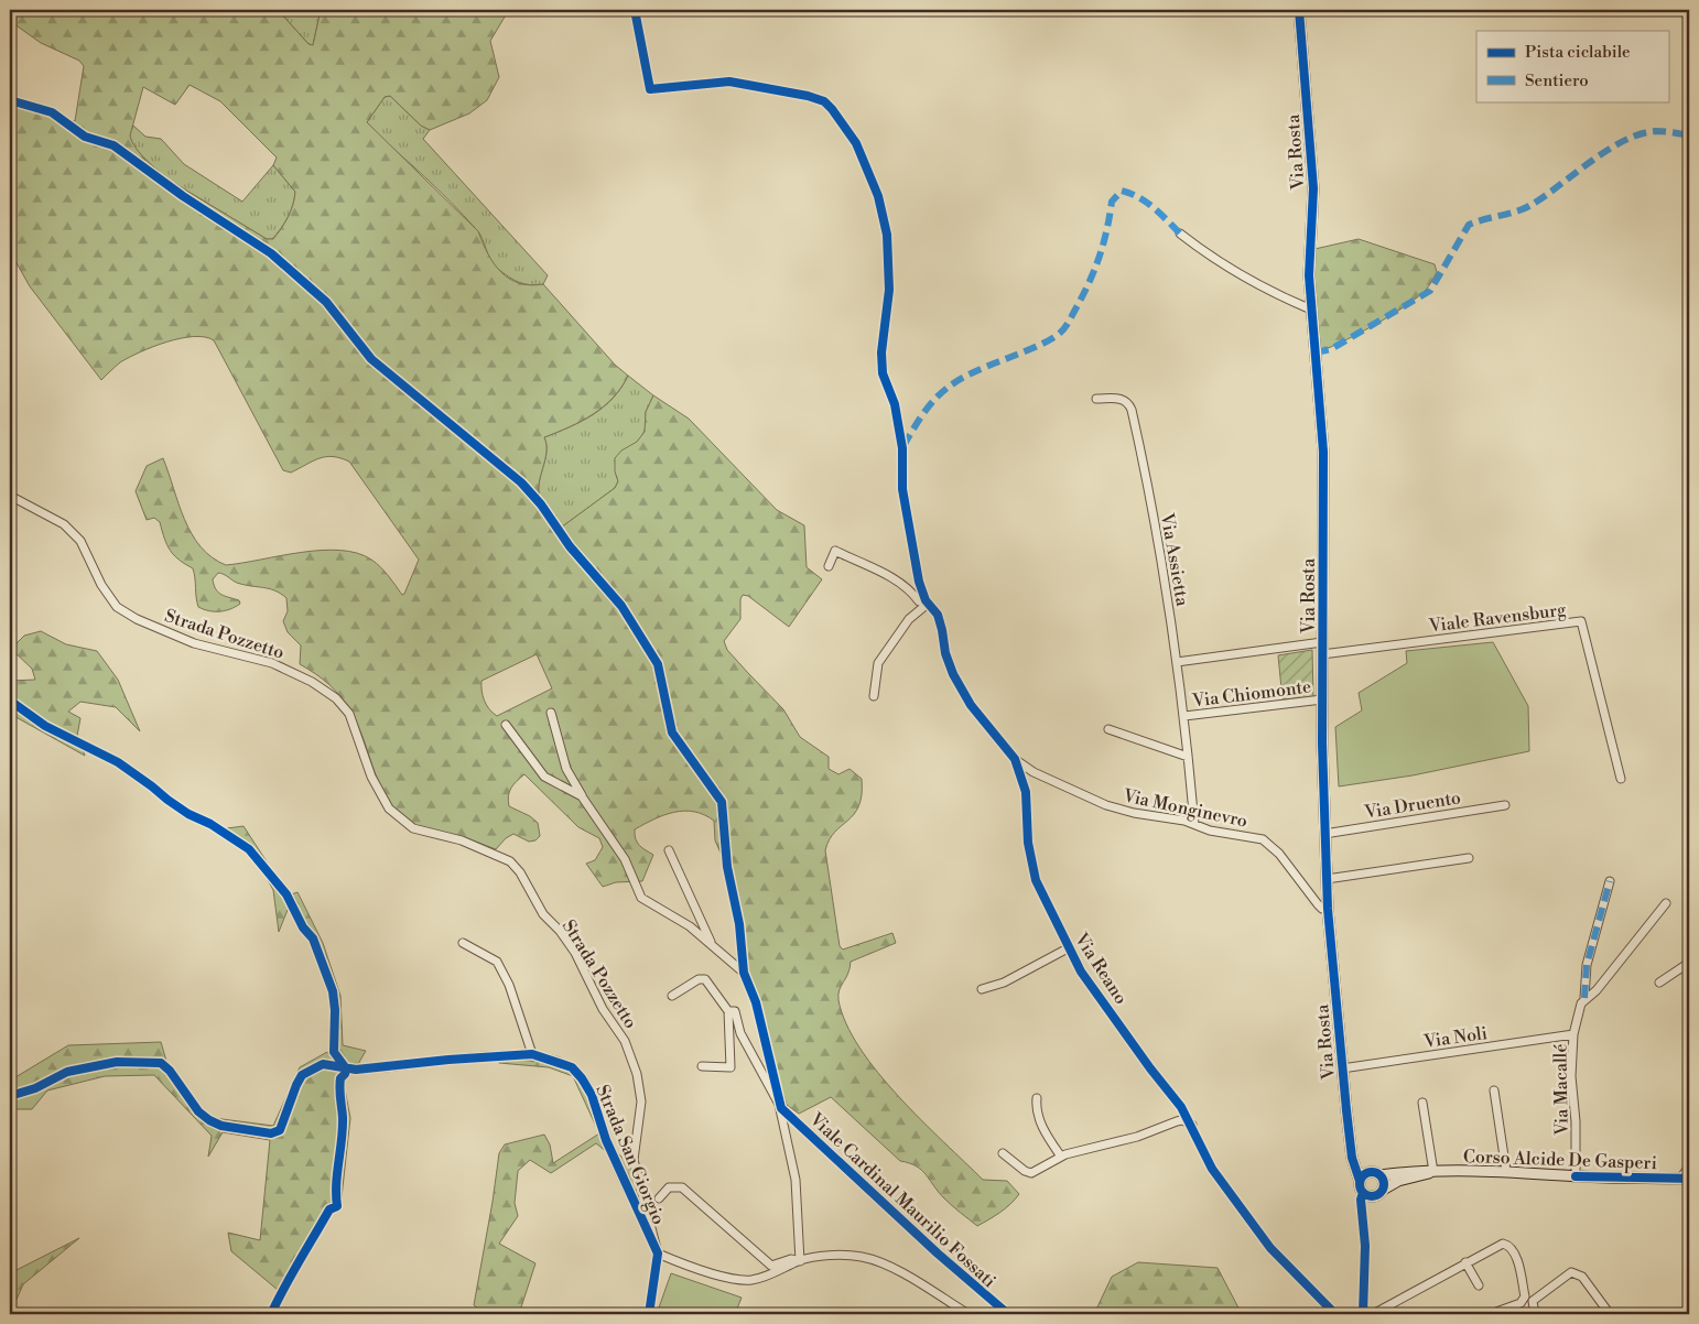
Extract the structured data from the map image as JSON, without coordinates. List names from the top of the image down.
{
  "streets": {
    "street": [
      "Via Rosta",
      "Via Assietta",
      "Viale Ravensburg",
      "Strada Pozzetto",
      "Via Chiomonte",
      "Via Druento",
      "Via Monginevro",
      "Via Reano",
      "Via Noli",
      "Via Macallé",
      "Strada San Giorgio",
      "Corso Alcide De Gasperi",
      "Viale Cardinal Maurilio Fossati"
    ]
  },
  "crossings": [
    ["Via Rosta", "Viale Ravensburg"],
    ["Via Rosta", "Via Chiomonte"],
    ["Via Rosta", "Via Druento"],
    ["Via Rosta", "Via Monginevro"],
    ["Via Rosta", "Via Noli"],
    ["Via Rosta", "Corso Alcide De Gasperi"],
    ["Via Assietta", "Via Chiomonte"],
    ["Via Assietta", "Via Monginevro"],
    ["Strada Pozzetto", "Strada San Giorgio"],
    ["Via Monginevro", "Via Reano"],
    ["Via Noli", "Via Macallé"],
    ["Via Macallé", "Corso Alcide De Gasperi"]
  ],
  "legend": ["Pista ciclabile", "Sentiero"]
}
